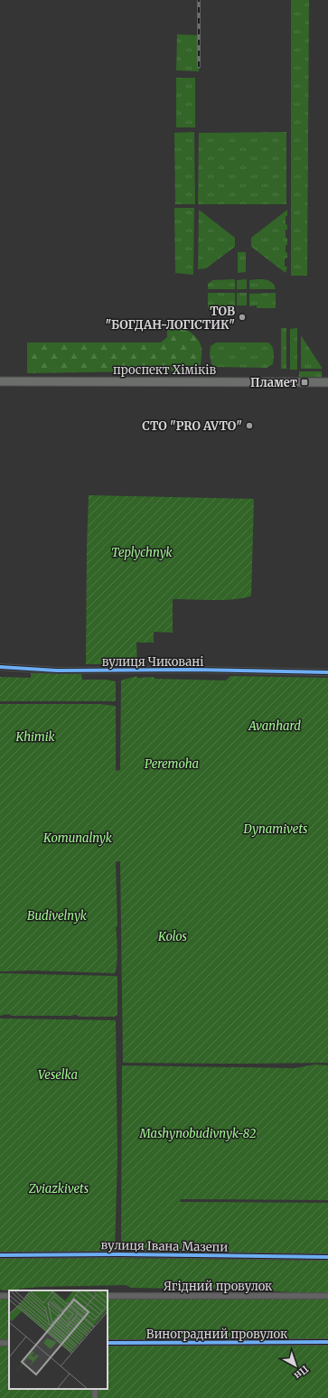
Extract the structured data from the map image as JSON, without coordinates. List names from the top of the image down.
{
  "streets": {
    "main road": ["проспект Хіміків"],
    "street": [
      "вулиця Чиковані",
      "вулиця Івана Мазепи",
      "Ягідний провулок",
      "Виноградний провулок"
    ]
  },
  "parks": [
    "Teplychnyk",
    "Avanhard",
    "Khimik",
    "Peremoha",
    "Dynamivets",
    "Komunalnyk",
    "Budivelnyk",
    "Kolos",
    "Veselka",
    "Mashynobudivnyk-82",
    "Zviazkivets"
  ],
  "places": {
    "other": ["ТОВ \"БОГДАН-ЛОГІСТИК\"", "СТО \"PRO AVTO\""],
    "transit": ["Пламет"]
  },
  "north": "bottom right"
}
